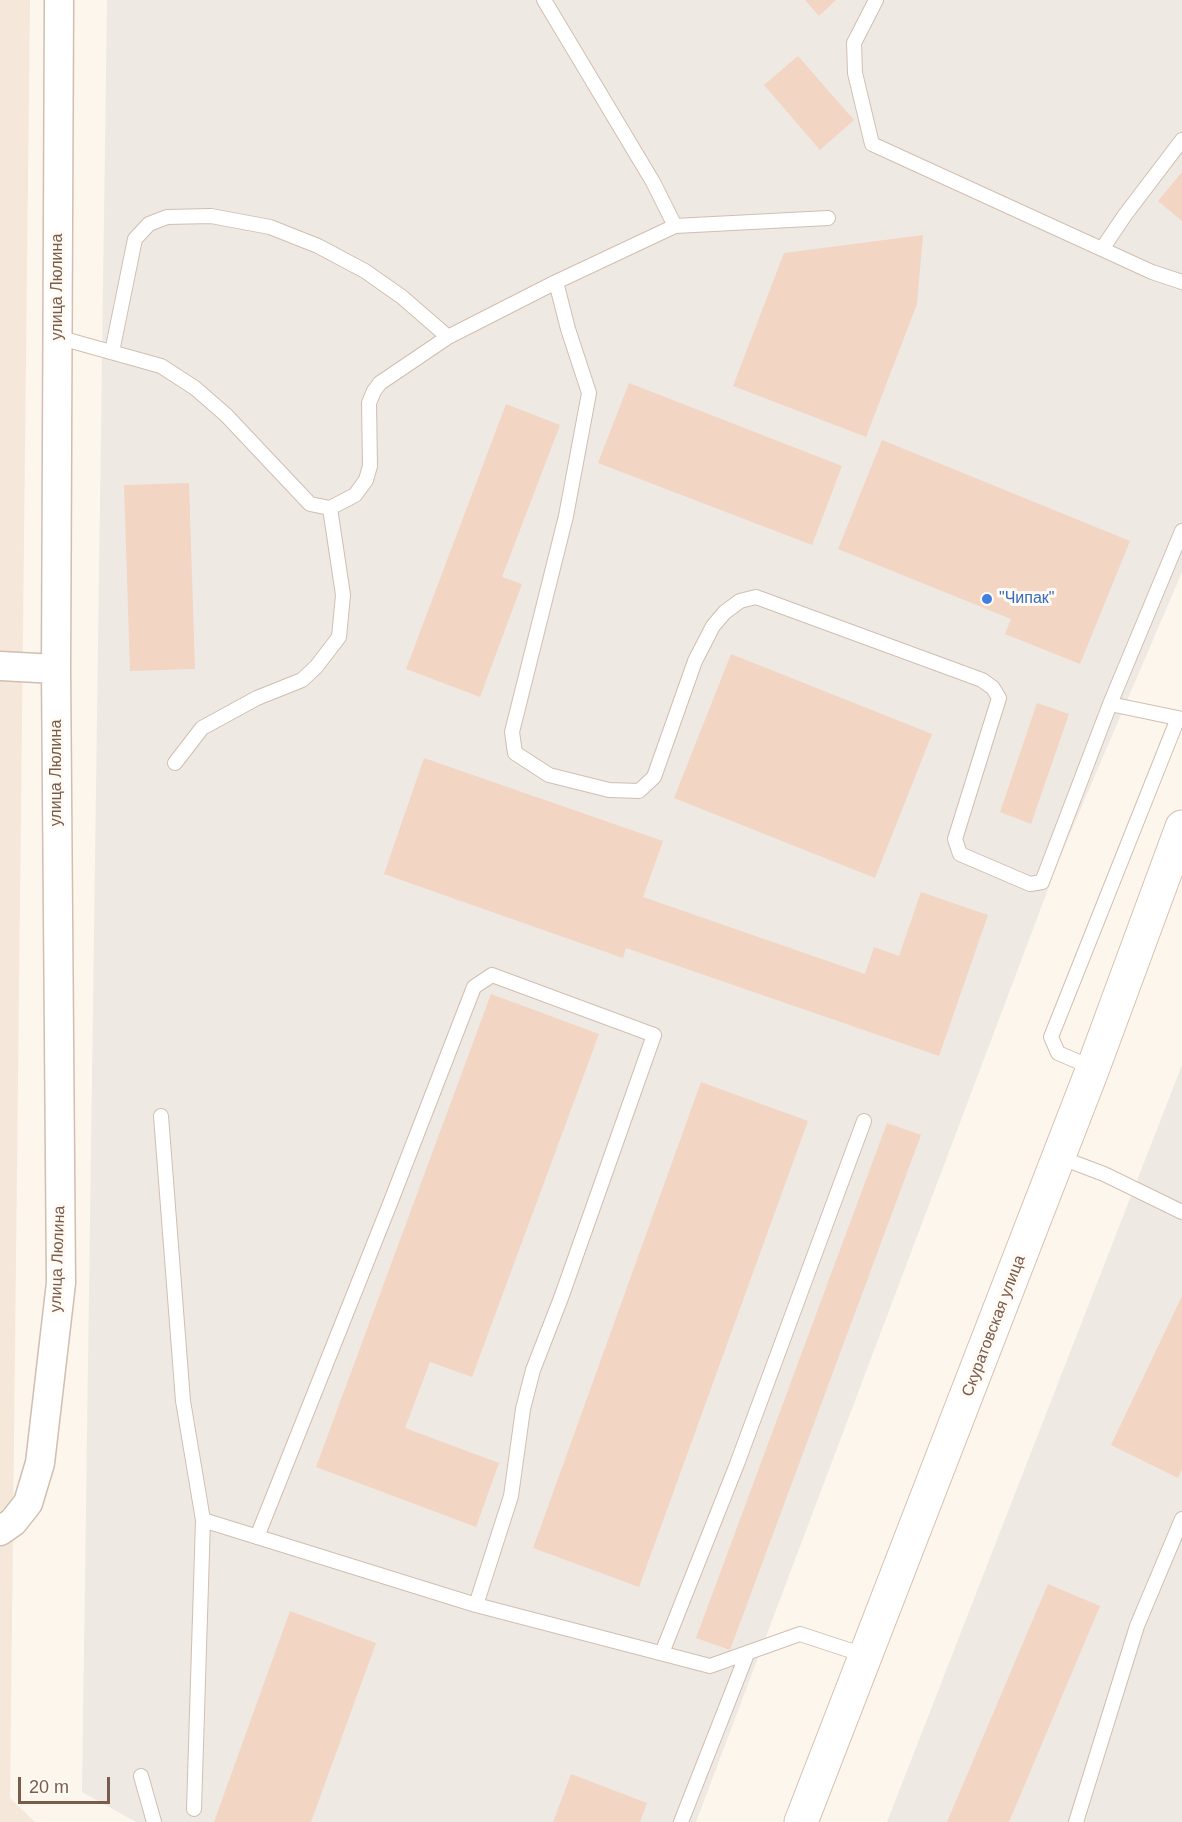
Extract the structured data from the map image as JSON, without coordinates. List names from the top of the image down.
{
  "streets": {
    "street": ["улица Люлина", "Скуратовская улица"]
  },
  "places": ["\"Чипак\""],
  "scale_bar": "20 m"
}
